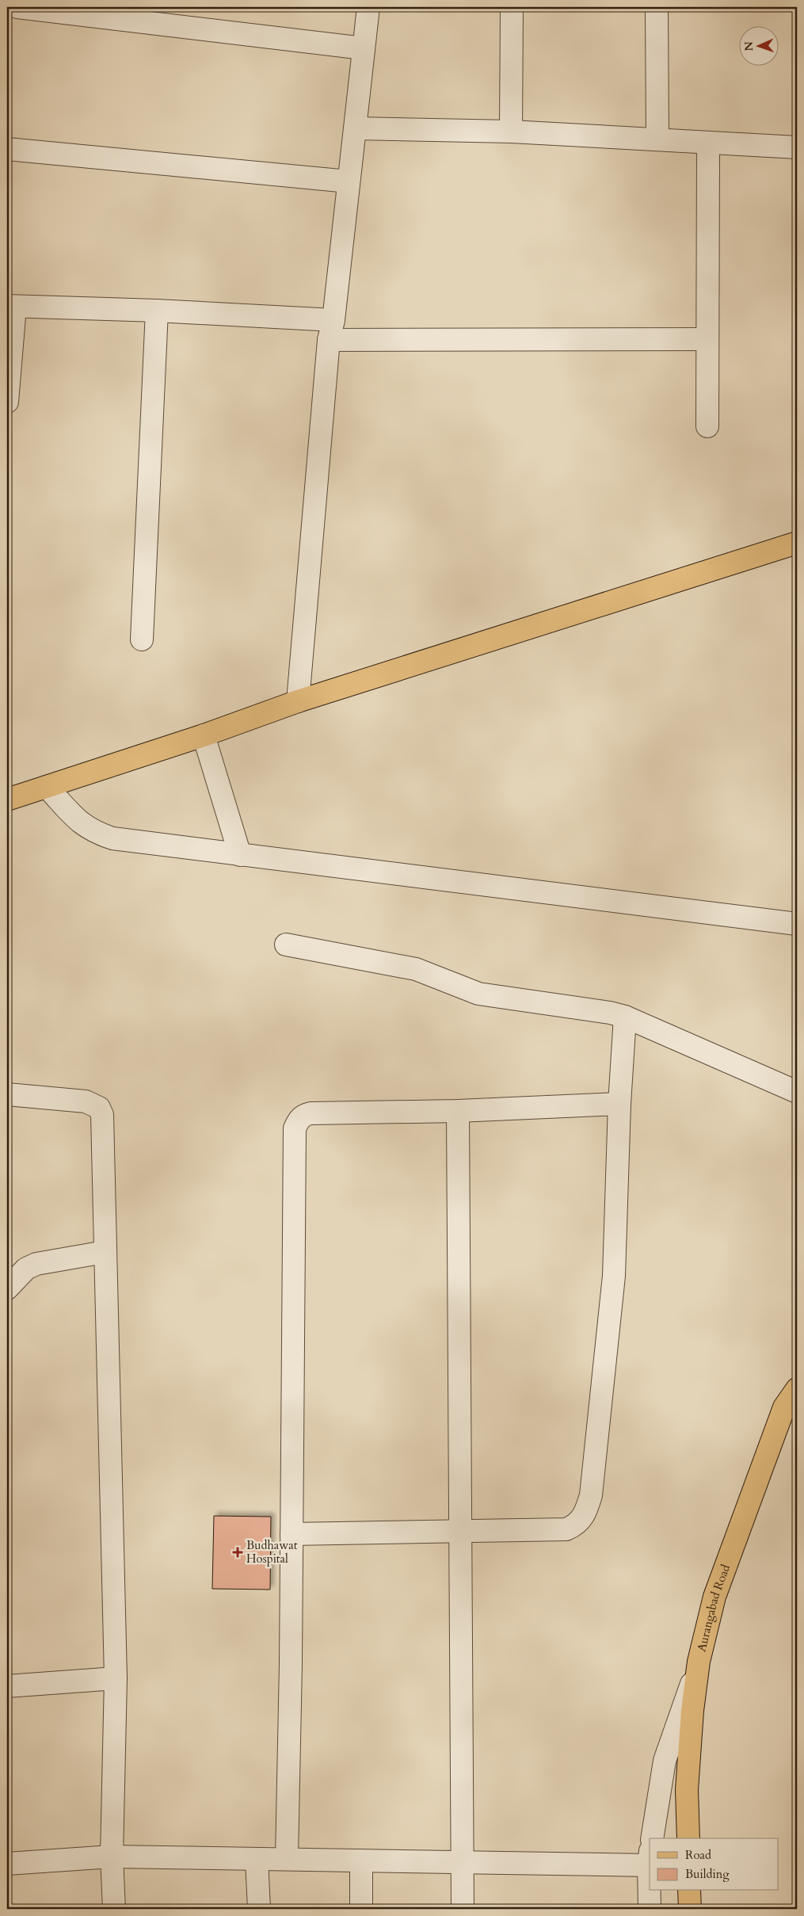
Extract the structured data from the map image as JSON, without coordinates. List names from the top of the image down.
{
  "streets": {
    "main road": ["Aurangabad Road"]
  },
  "places": {
    "health": ["Budhawat Hospital"]
  },
  "legend": ["Road", "Building"],
  "north": "left"
}
